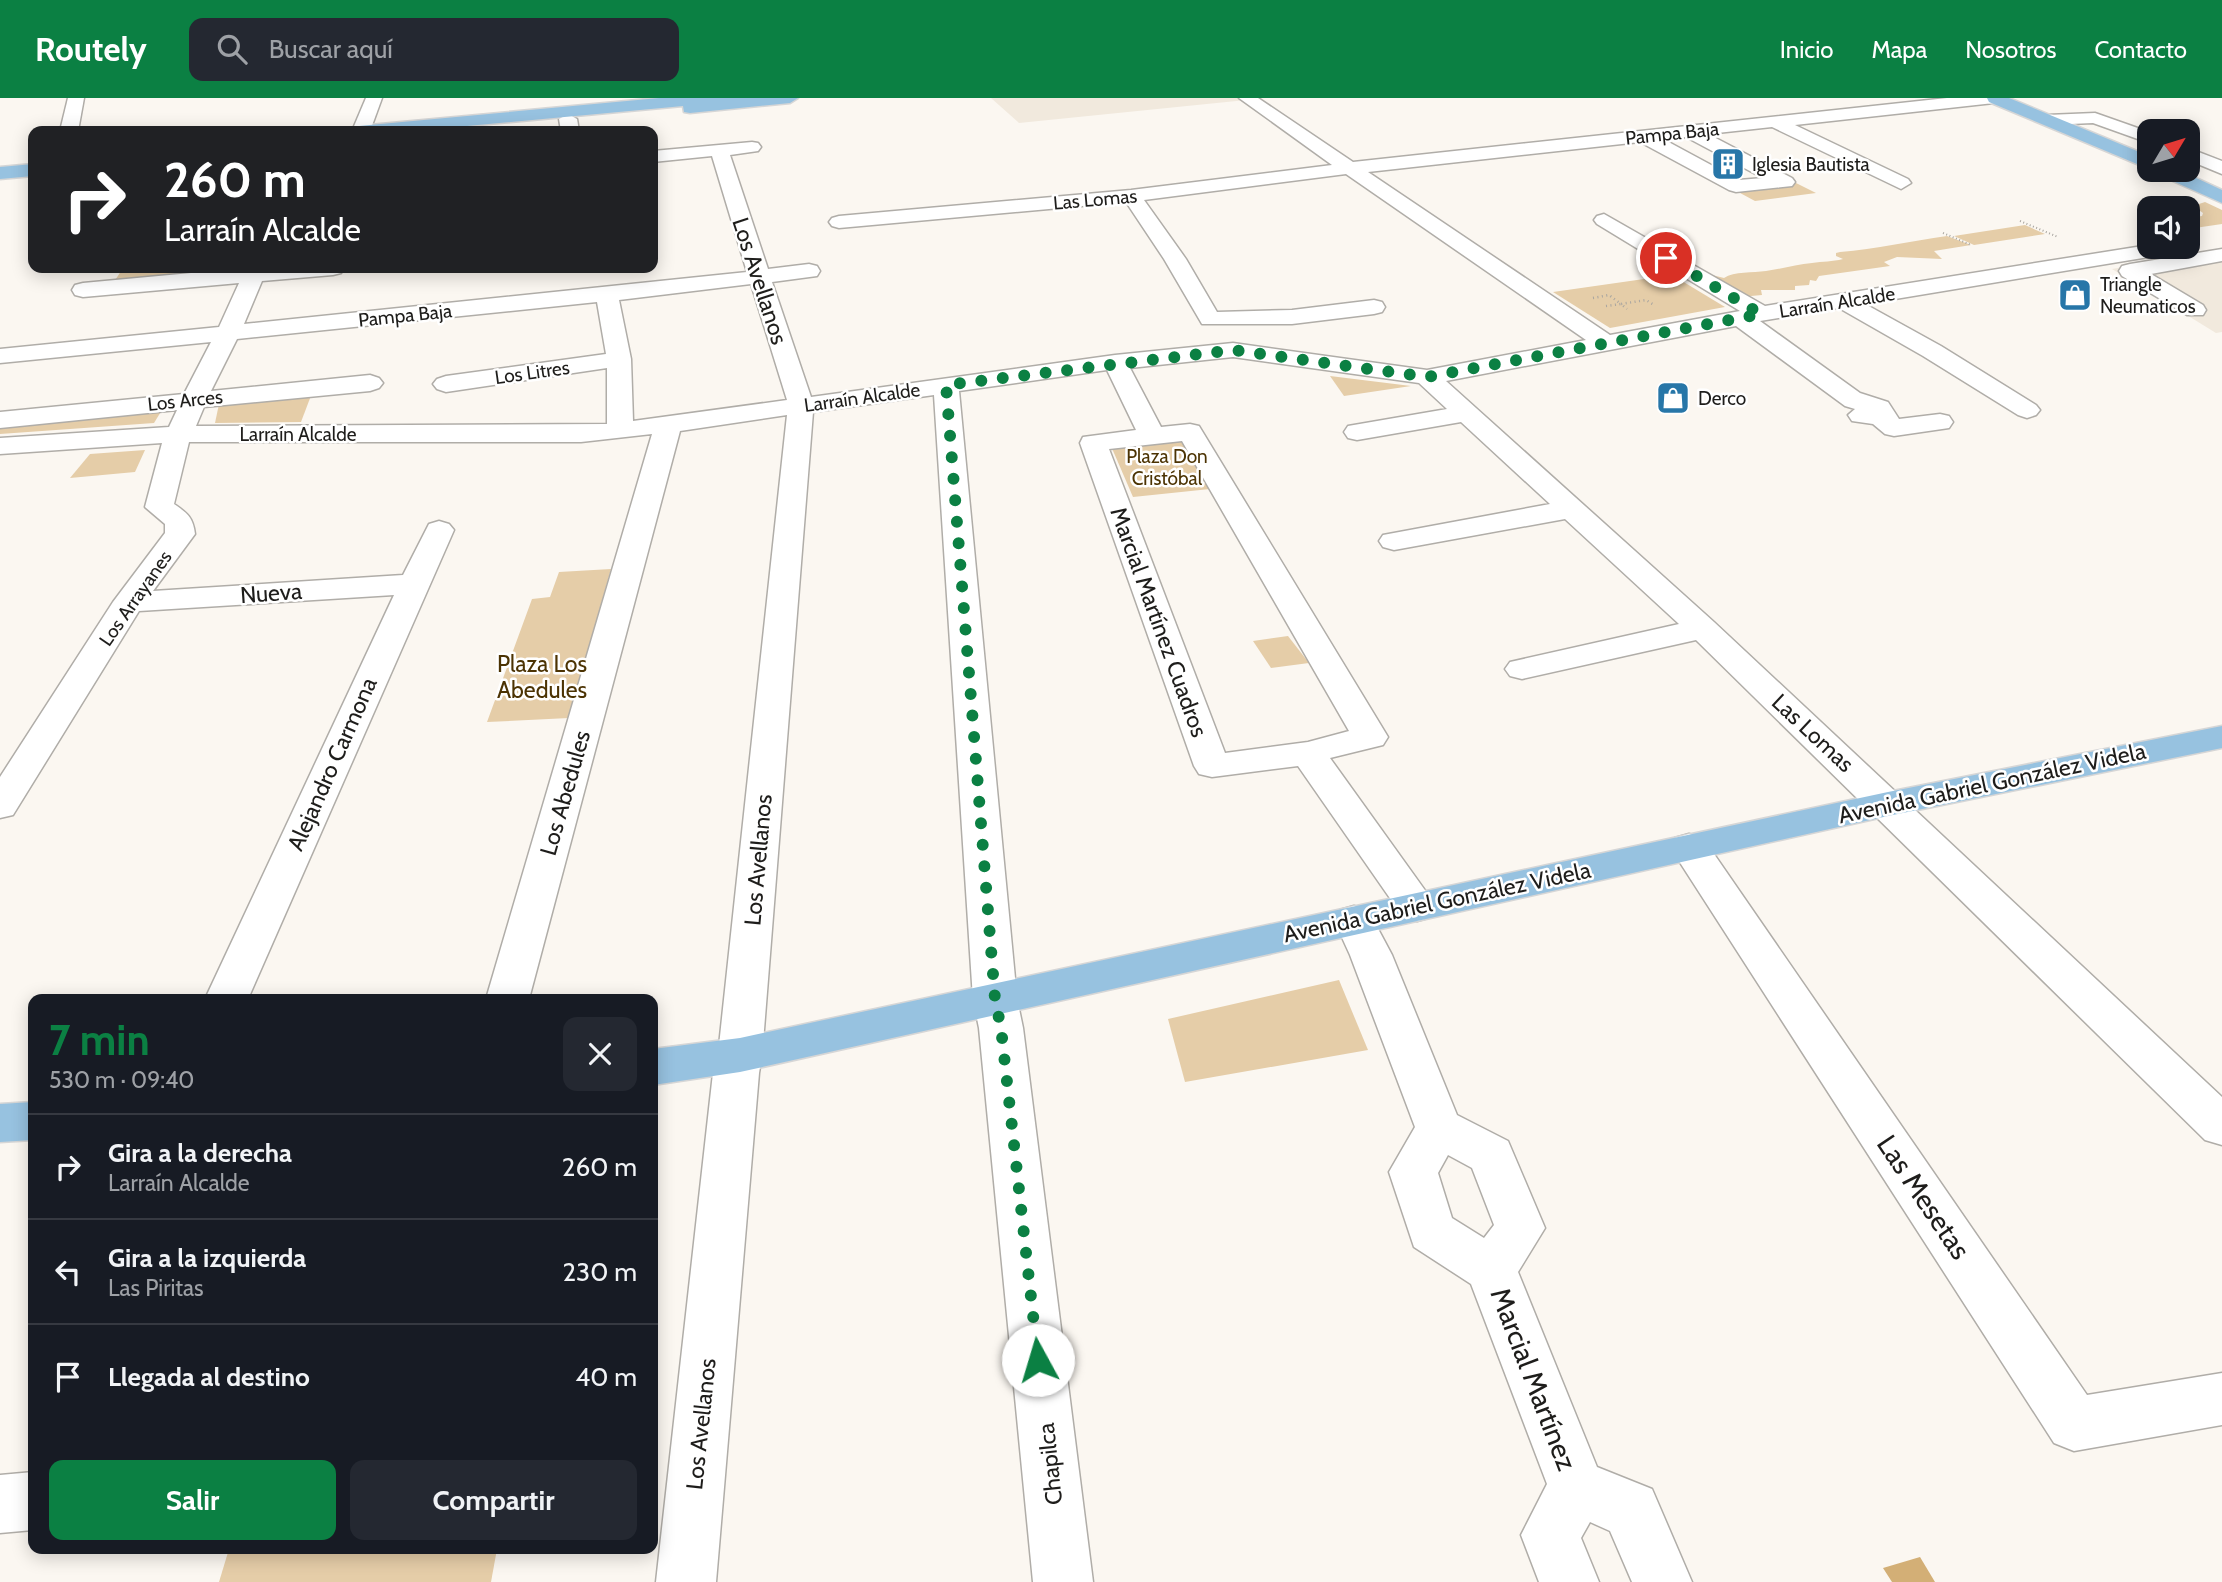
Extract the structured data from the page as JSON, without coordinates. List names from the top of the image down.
{
  "streets": {
    "main road": ["Avenida Gabriel González Videla"],
    "street": [
      "Pampa Baja",
      "Las Lomas",
      "Los Avellanos",
      "Larraín Alcalde",
      "Los Litres",
      "Los Arces",
      "Nueva",
      "Los Arrayanes",
      "Marcial Martínez Cuadros",
      "Alejandro Carmona",
      "Los Abedules",
      "Las Mesetas",
      "Marcial Martínez",
      "Chapilca"
    ]
  },
  "crossings": [
    ["Pampa Baja", "Las Lomas"],
    ["Pampa Baja", "Los Avellanos"],
    ["Pampa Baja", "Los Arrayanes"],
    ["Las Lomas", "Larraín Alcalde"],
    ["Las Lomas", "Avenida Gabriel González Videla"],
    ["Los Avellanos", "Larraín Alcalde"],
    ["Los Avellanos", "Avenida Gabriel González Videla"],
    ["Larraín Alcalde", "Los Arrayanes"],
    ["Larraín Alcalde", "Los Abedules"],
    ["Larraín Alcalde", "Chapilca"],
    ["Los Arces", "Los Arrayanes"],
    ["Nueva", "Los Arrayanes"],
    ["Nueva", "Alejandro Carmona"],
    ["Avenida Gabriel González Videla", "Las Mesetas"],
    ["Avenida Gabriel González Videla", "Chapilca"]
  ],
  "parks": ["Plaza Don Cristóbal", "Plaza Los Abedules"],
  "places": {
    "building": ["Iglesia Bautista"],
    "shop": ["Triangle Neumaticos", "Derco"]
  },
  "north": "top right",
  "page": {
    "header": "Routely",
    "search": "Buscar aquí",
    "nav": [
      "Inicio",
      "Mapa",
      "Nosotros",
      "Contacto"
    ],
    "turn": ["260 m", "Larraín Alcalde"],
    "heading": ["7 min", "530 m · 09:40"],
    "list": [
      {
        "name": "Gira a la derecha",
        "note": "Larraín Alcalde",
        "value": "260 m"
      },
      {
        "name": "Gira a la izquierda",
        "note": "Las Piritas",
        "value": "230 m"
      },
      {
        "name": "Llegada al destino",
        "value": "40 m"
      }
    ],
    "buttons": ["Salir", "Compartir"]
  }
}
